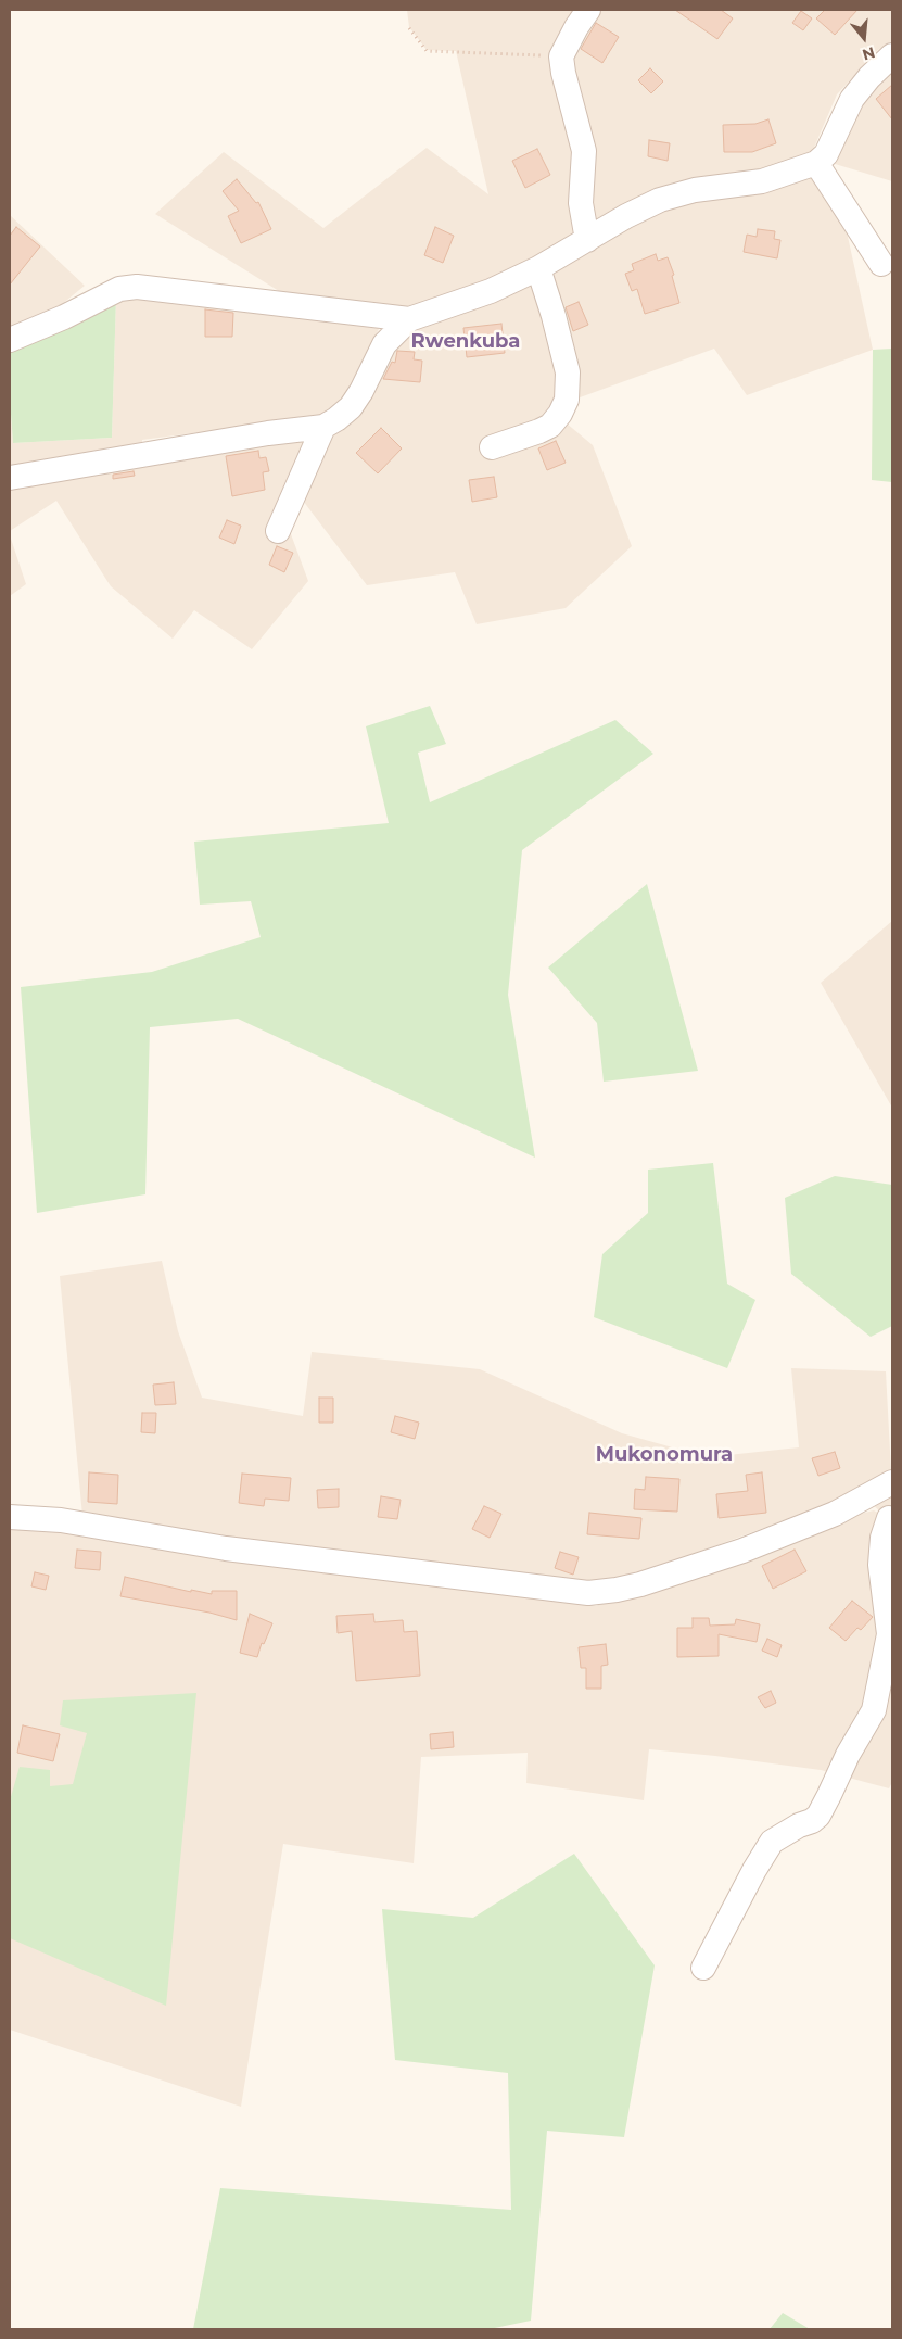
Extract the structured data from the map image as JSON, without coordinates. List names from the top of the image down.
{
  "districts": ["Rwenkuba", "Mukonomura"],
  "north": "bottom"
}
